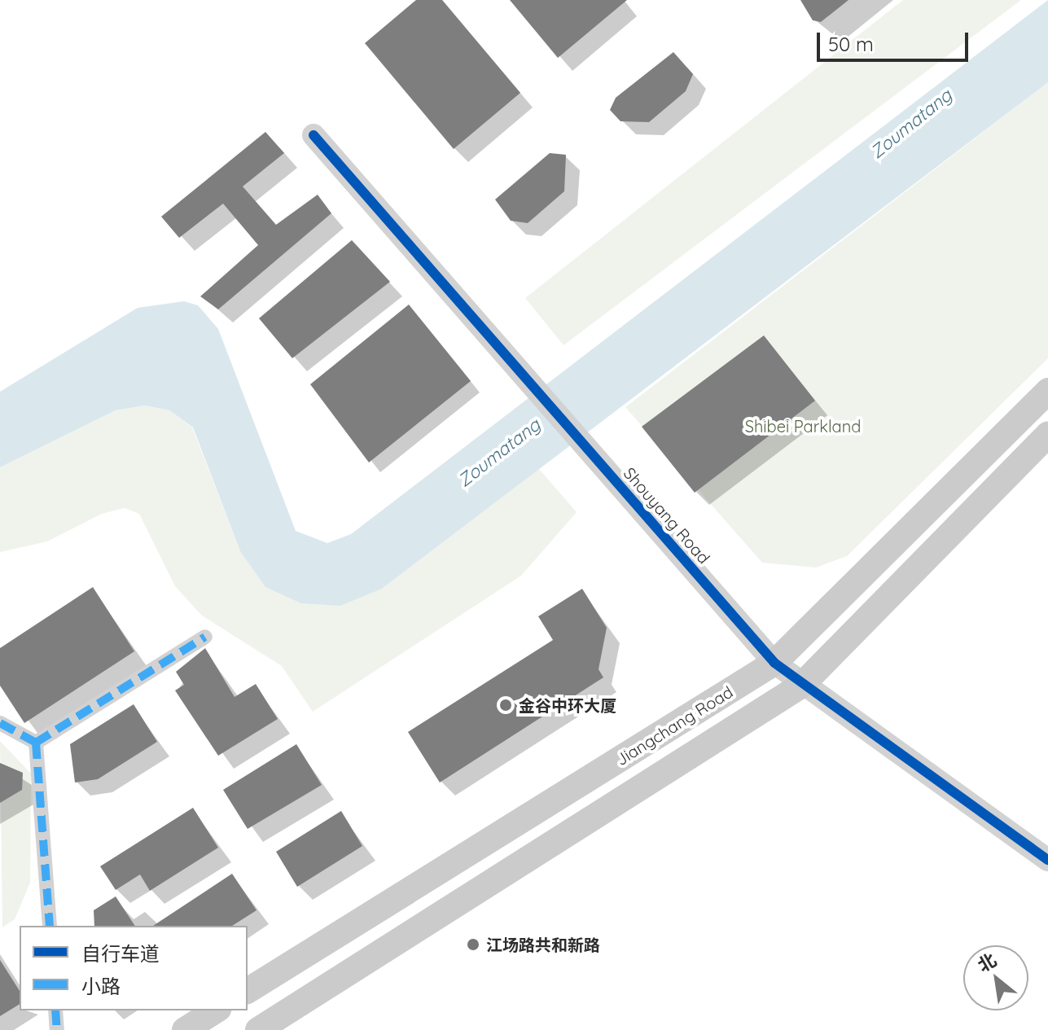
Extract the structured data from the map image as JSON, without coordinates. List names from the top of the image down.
{
  "streets": {
    "main road": ["Jiangchang Road"],
    "street": ["Shouyang Road"]
  },
  "crossings": [
    ["Shouyang Road", "Jiangchang Road"]
  ],
  "water": ["Zoumatang"],
  "parks": ["Shibei Parkland"],
  "places": ["金谷中环大厦", "江场路共和新路"],
  "legend": ["自行车道", "小路"],
  "scale_bar": "50 m",
  "north": "top left"
}
